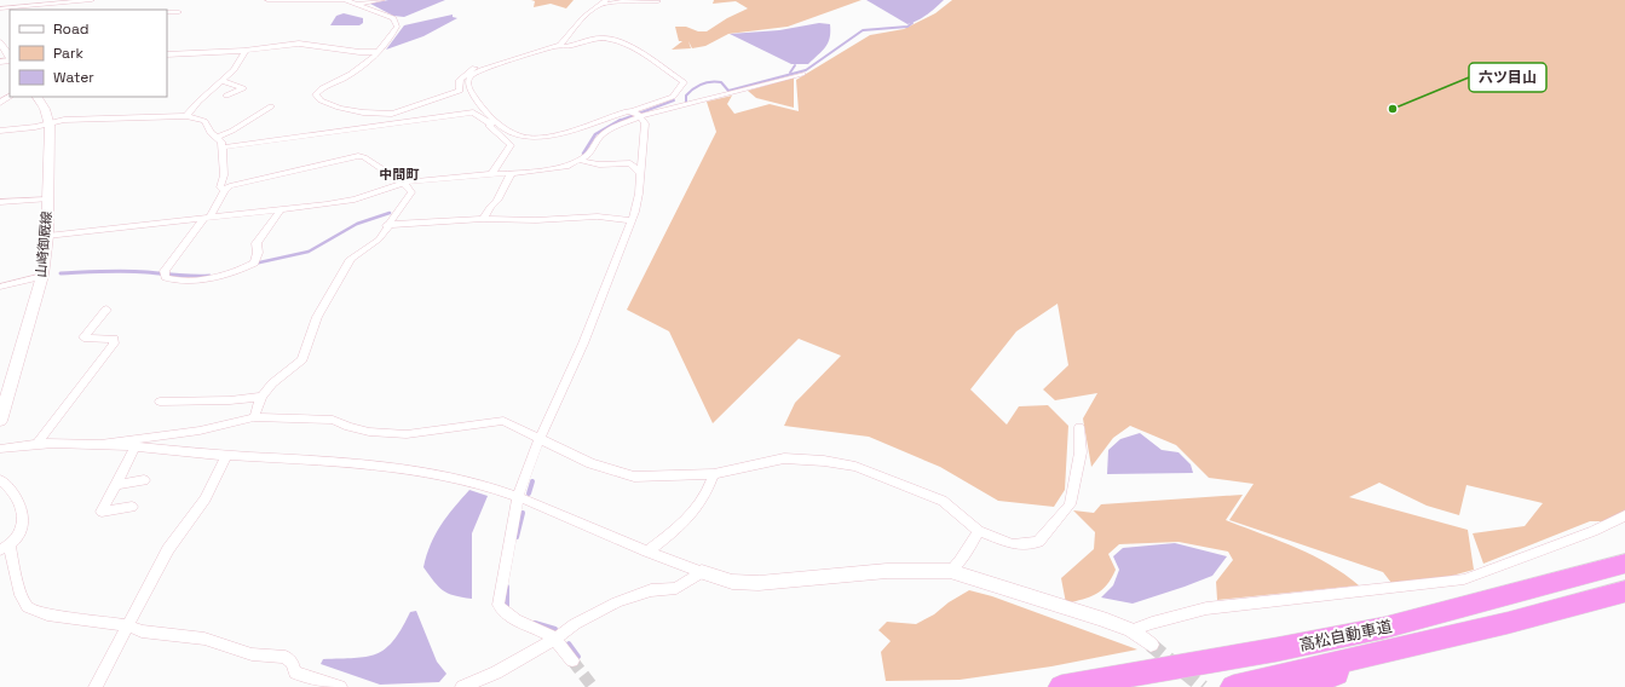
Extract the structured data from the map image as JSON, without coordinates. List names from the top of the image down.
{
  "streets": {
    "highway": ["高松自動車道"],
    "main road": ["山崎御厩線"]
  },
  "districts": ["中間町"],
  "places": ["六ツ目山"],
  "legend": ["Road", "Park", "Water"]
}
